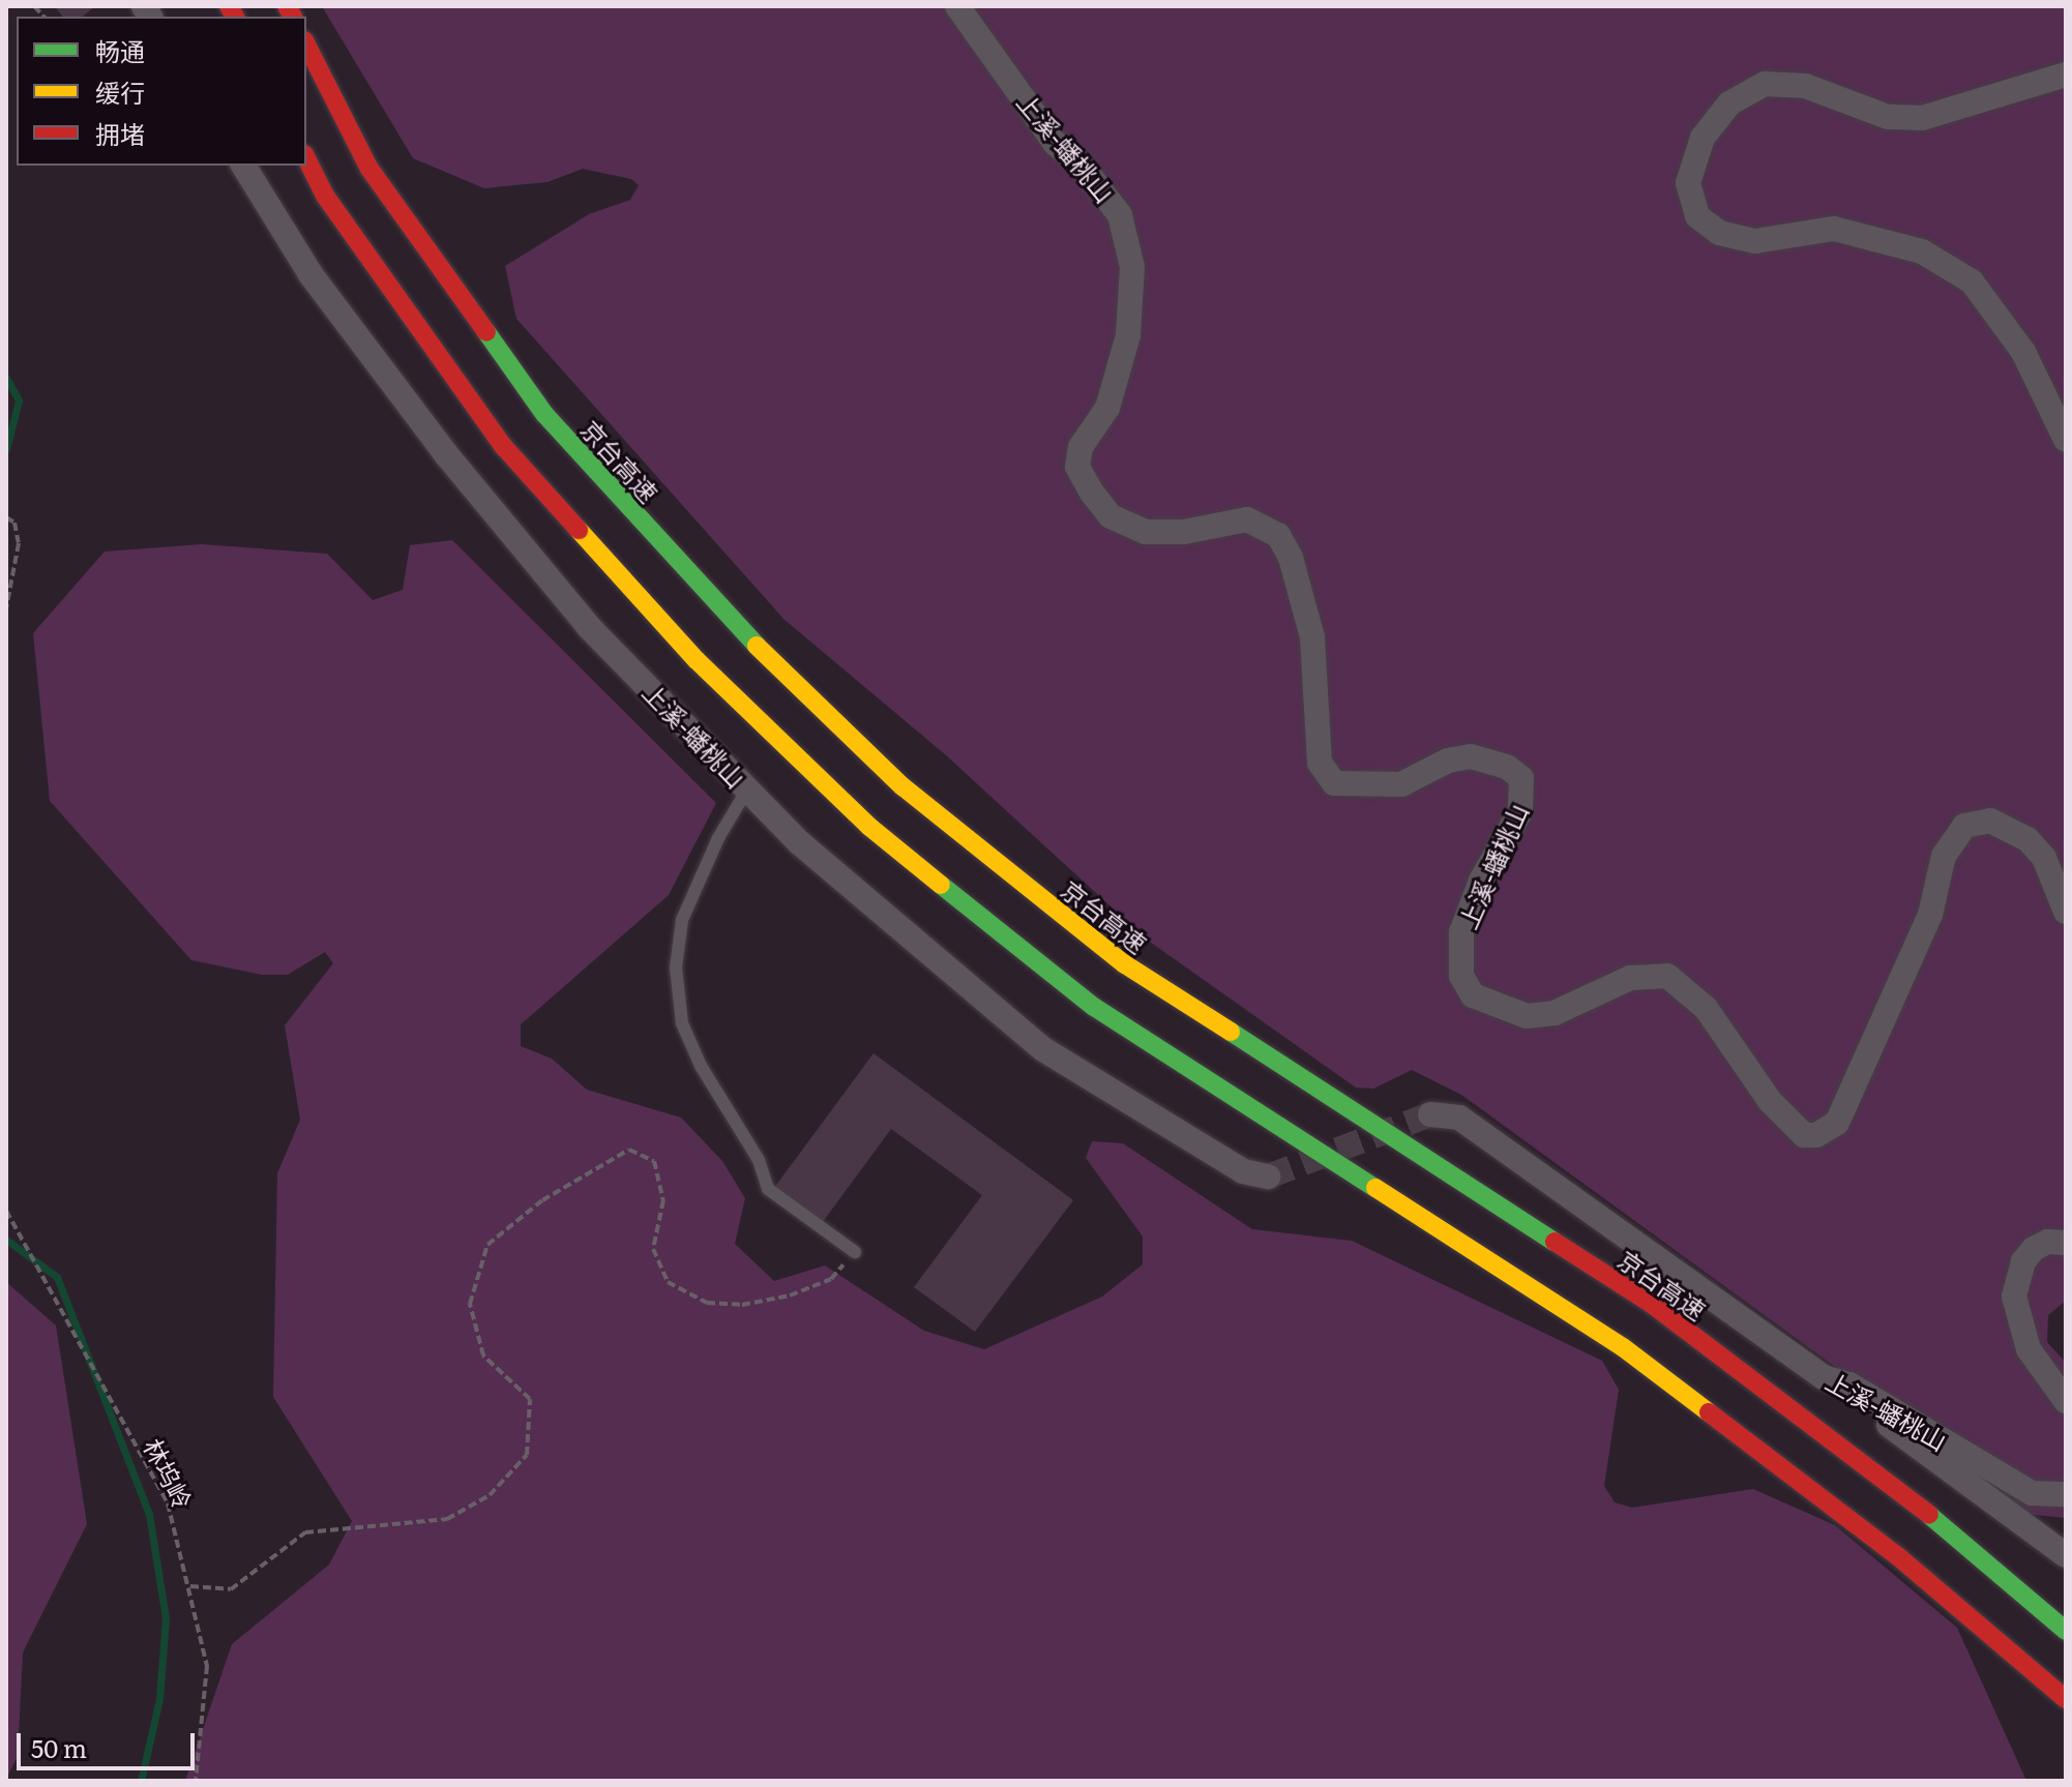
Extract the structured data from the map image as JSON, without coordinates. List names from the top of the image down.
{
  "streets": {
    "highway": ["京台高速"],
    "street": ["上溪-蟠桃山"],
    "path": ["林坞岭"]
  },
  "legend": ["畅通", "缓行", "拥堵"],
  "scale_bar": "50 m"
}
